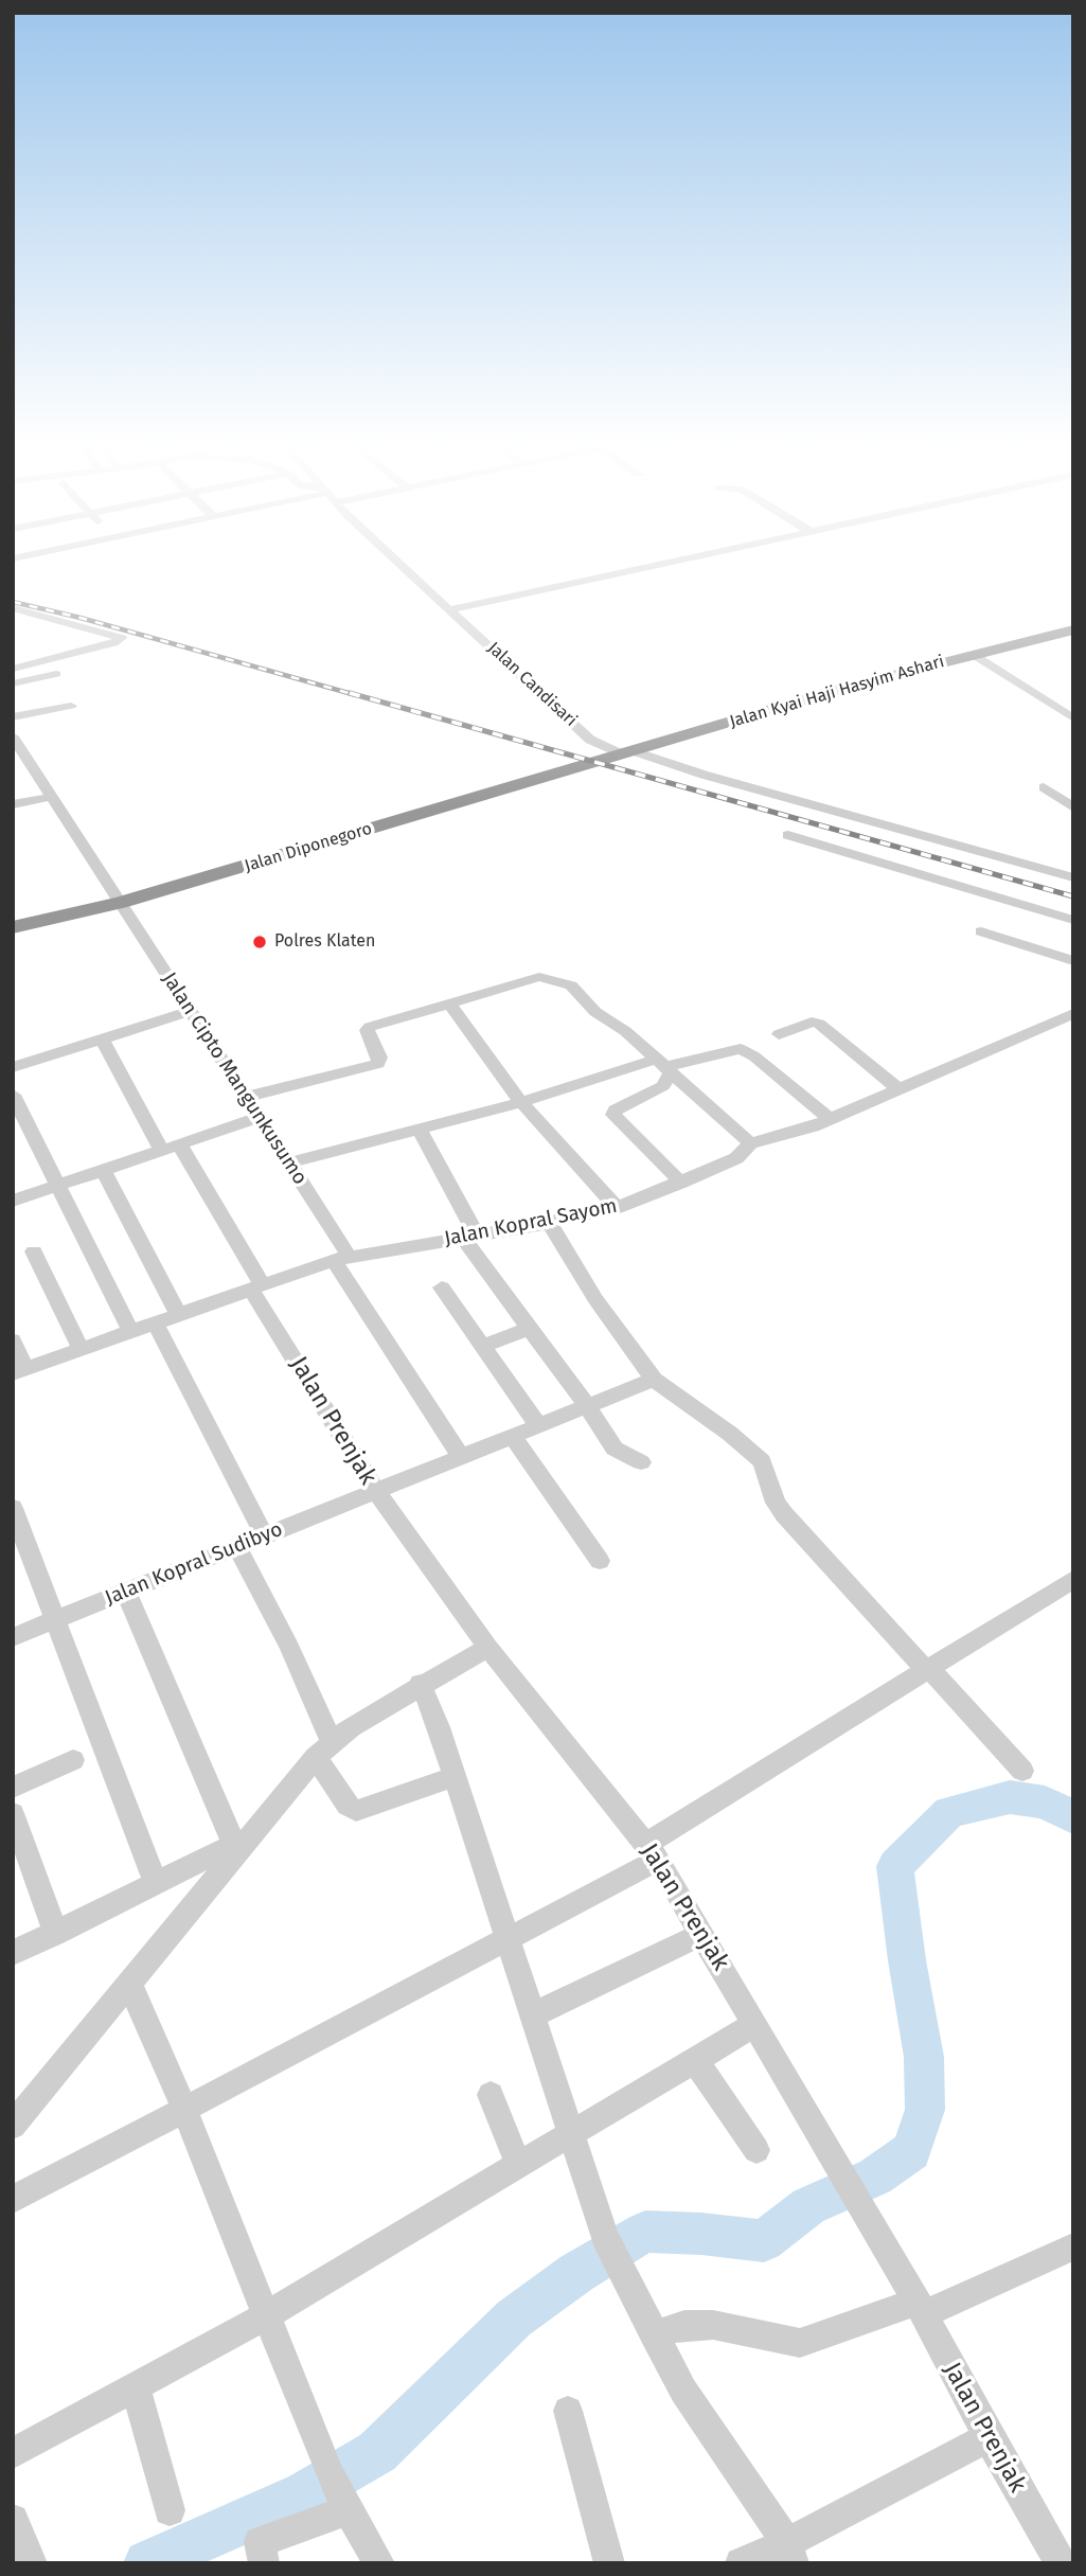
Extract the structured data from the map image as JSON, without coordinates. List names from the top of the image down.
{
  "streets": {
    "highway": ["Jalan Kyai Haji Hasyim Ashari", "Jalan Diponegoro"],
    "street": [
      "Jalan Candisari",
      "Jalan Cipto Mangunkusumo",
      "Jalan Kopral Sayom",
      "Jalan Prenjak",
      "Jalan Kopral Sudibyo"
    ]
  },
  "crossings": [
    ["Jalan Candisari", "Jalan Kyai Haji Hasyim Ashari"],
    ["Jalan Kyai Haji Hasyim Ashari", "Jalan Diponegoro"],
    ["Jalan Diponegoro", "Jalan Cipto Mangunkusumo"],
    ["Jalan Cipto Mangunkusumo", "Jalan Kopral Sayom"],
    ["Jalan Cipto Mangunkusumo", "Jalan Kopral Sudibyo"],
    ["Jalan Kopral Sayom", "Jalan Prenjak"],
    ["Jalan Prenjak", "Jalan Kopral Sudibyo"]
  ],
  "places": ["Polres Klaten"]
}
